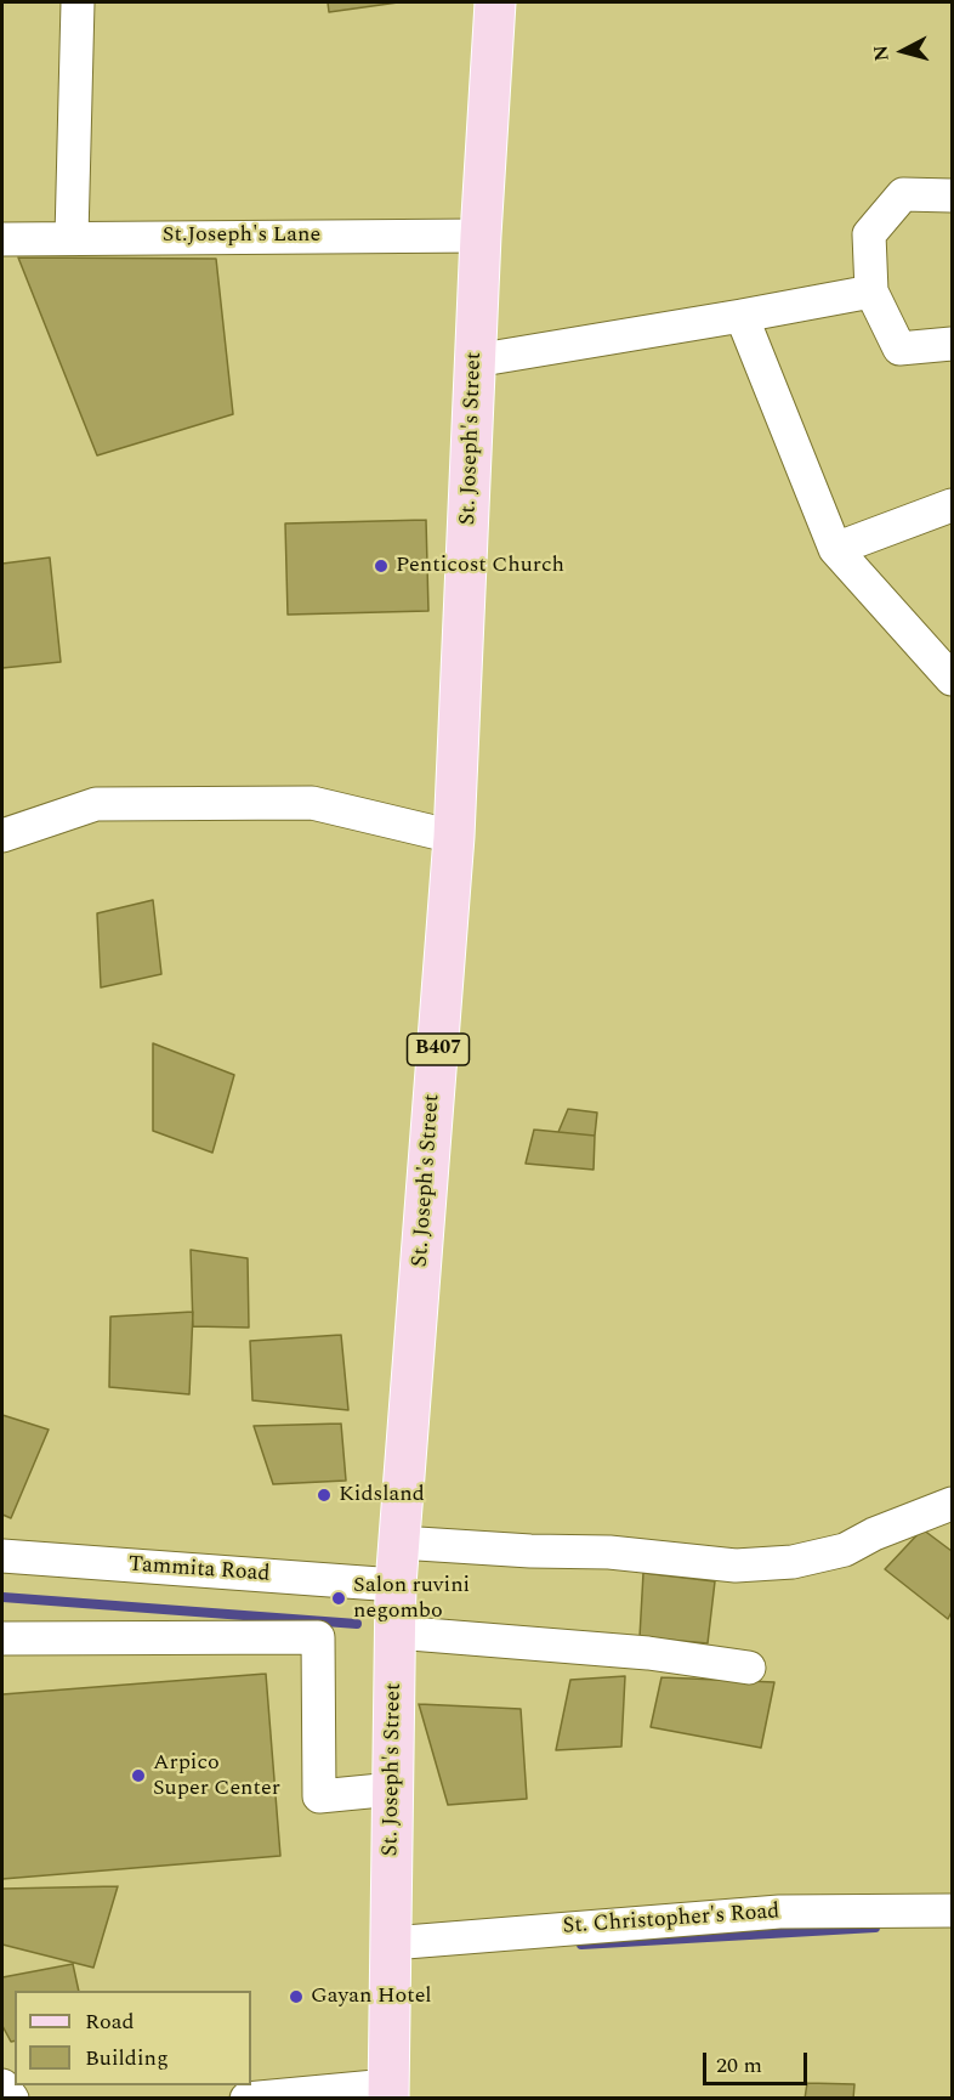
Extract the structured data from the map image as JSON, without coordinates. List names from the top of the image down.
{
  "streets": {
    "main road": ["St. Joseph's Street", "B407"],
    "street": ["St.Joseph's Lane", "Tammita Road", "St. Christopher's Road"]
  },
  "crossings": [
    ["St.Joseph's Lane", "St. Joseph's Street"],
    ["St. Joseph's Street", "Tammita Road"],
    ["St. Joseph's Street", "St. Christopher's Road"]
  ],
  "places": [
    "Penticost Church",
    "Kidsland",
    "Salon ruvini negombo",
    "Arpico Super Center",
    "Gayan Hotel"
  ],
  "legend": ["Road", "Building"],
  "scale_bar": "20 m",
  "north": "left"
}
